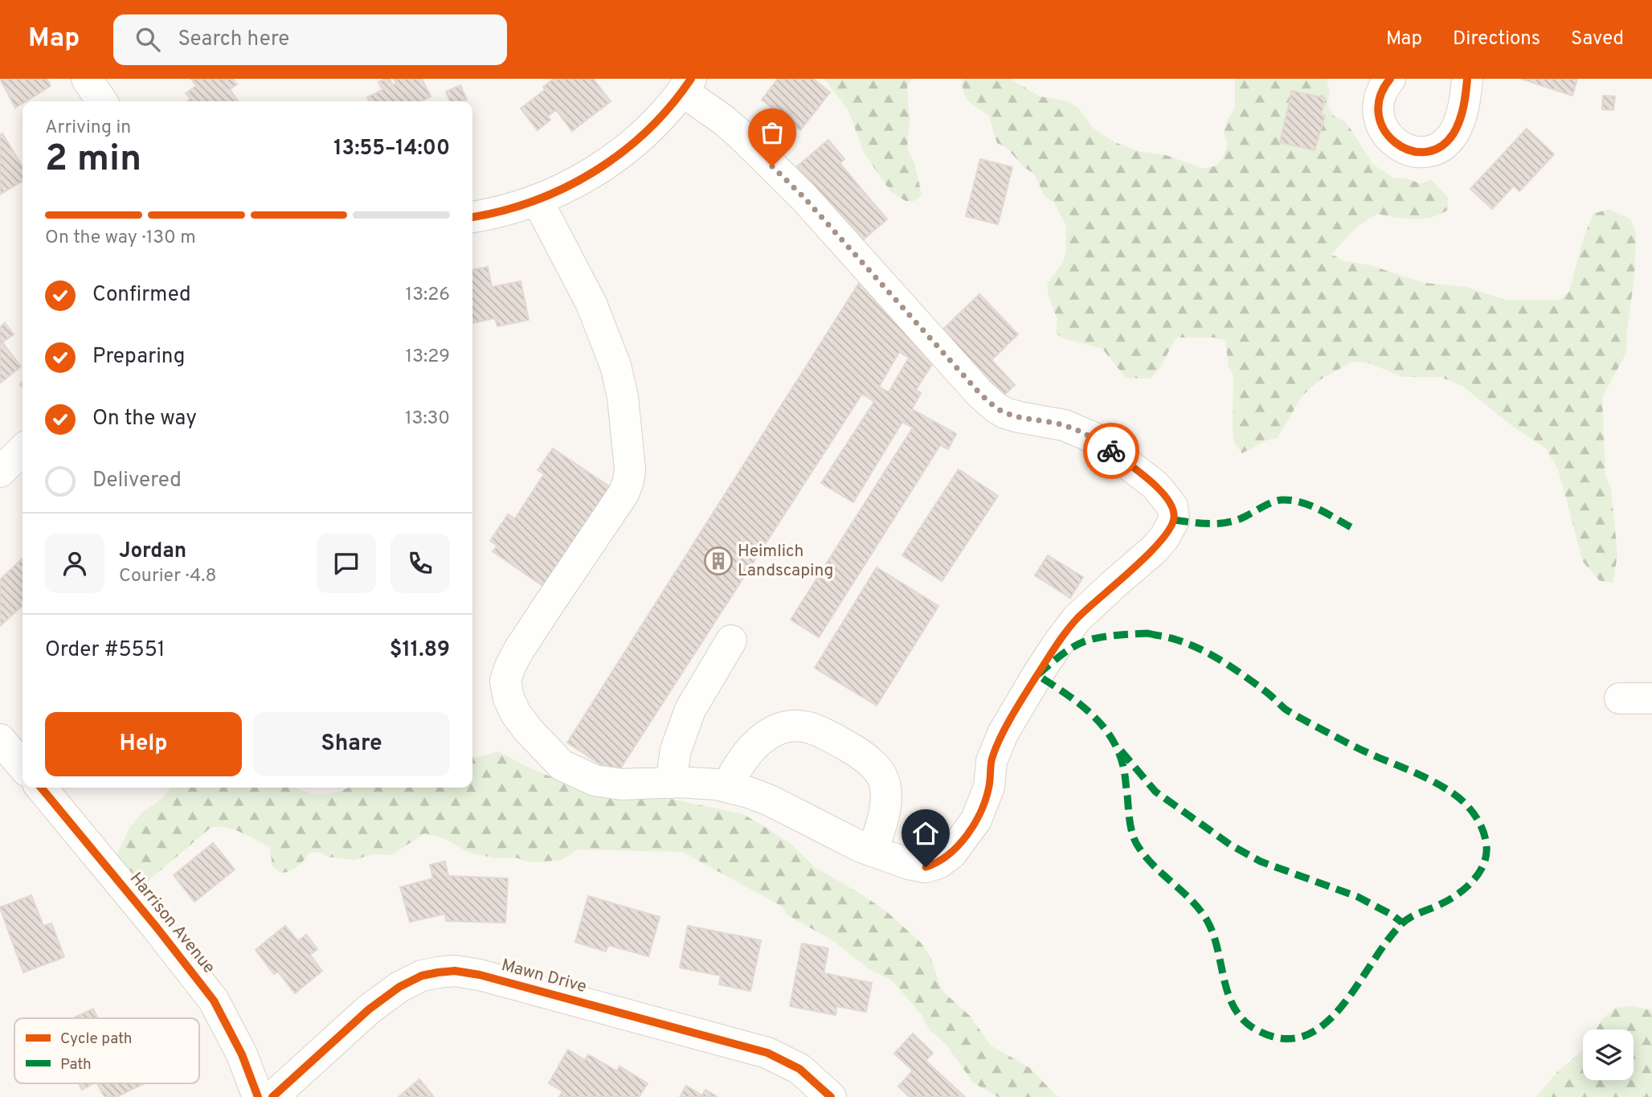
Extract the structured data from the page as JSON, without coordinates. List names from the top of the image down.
{
  "streets": {
    "street": ["Harrison Avenue", "Mawn Drive"]
  },
  "places": {
    "building": ["Heimlich Landscaping"]
  },
  "legend": ["Cycle path", "Path"],
  "page": {
    "header": "Map",
    "search": "Search here",
    "nav": ["Map", "Directions", "Saved"],
    "heading": ["2 min", "Arriving in", "13:55–14:00"],
    "panel": [
      "Jordan",
      "Courier · 4.8",
      "Order #5551",
      "$11.89"
    ],
    "bar": "On the way · 130 m",
    "list": [
      ["Confirmed", "13:26"],
      ["Preparing", "13:29"],
      ["On the way", "13:30"],
      "Delivered"
    ],
    "buttons": ["Help", "Share"]
  }
}
